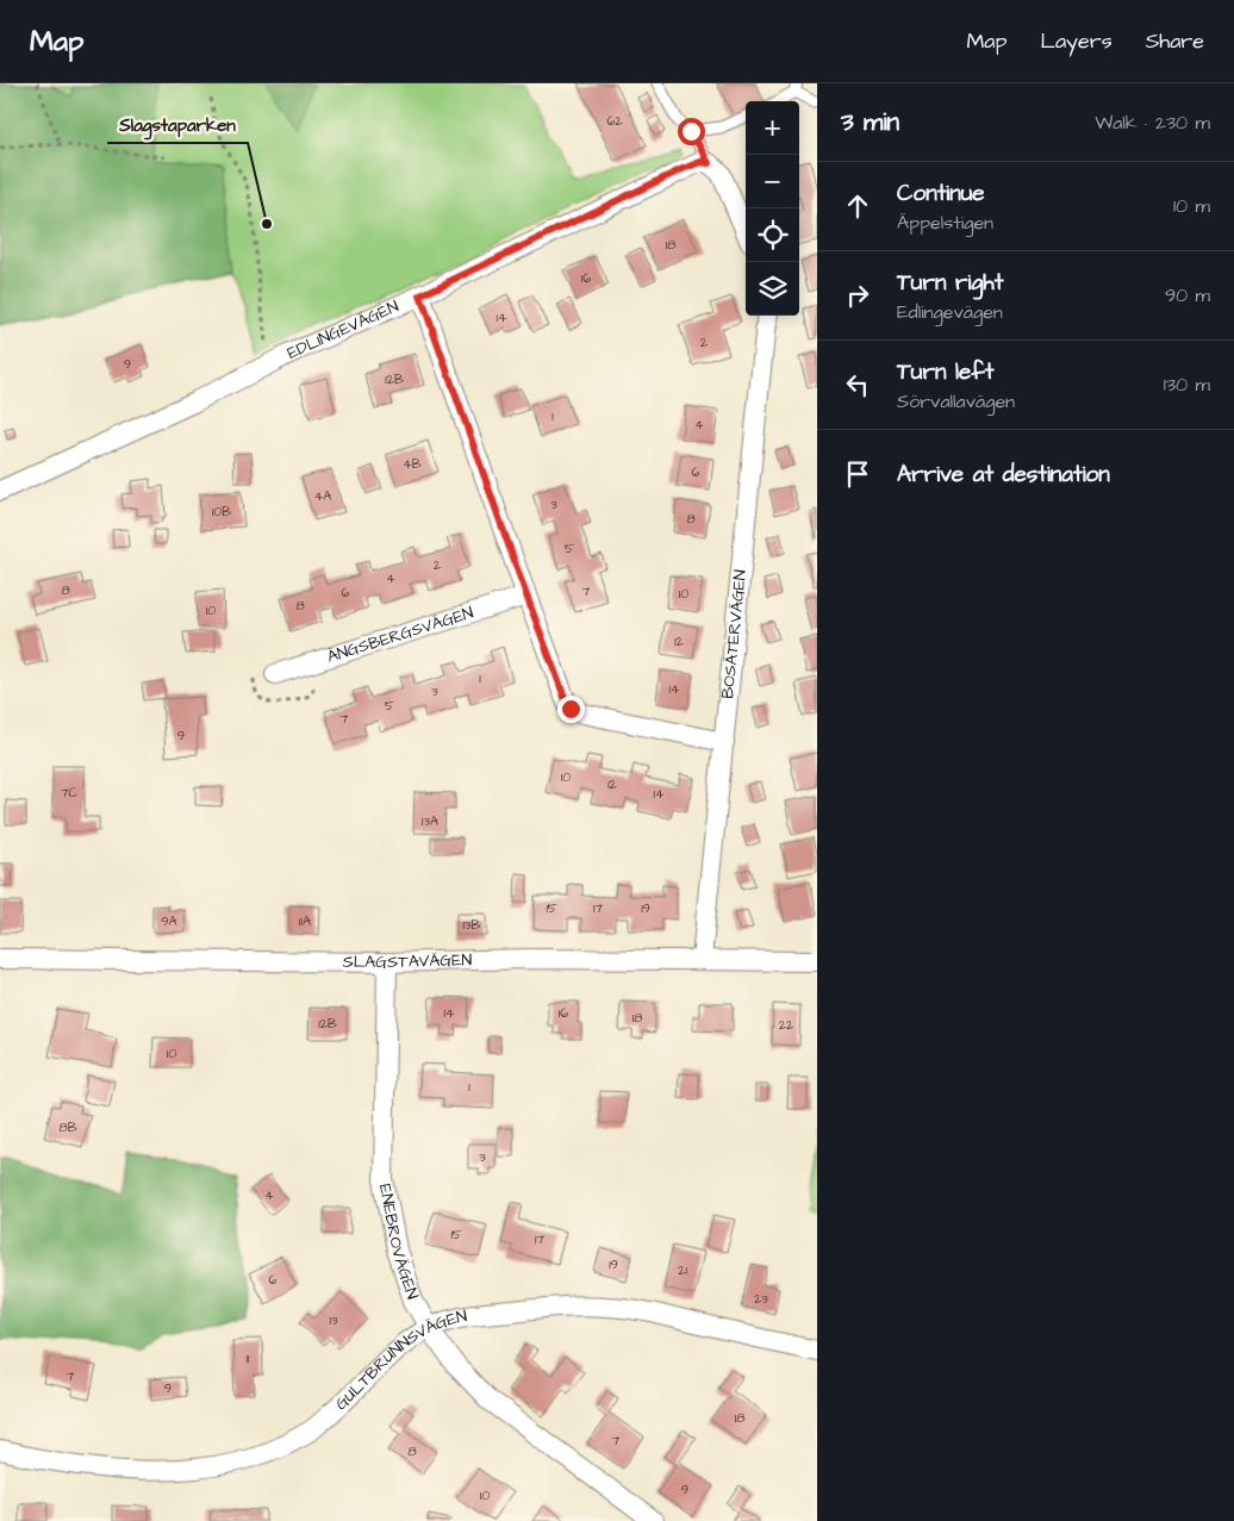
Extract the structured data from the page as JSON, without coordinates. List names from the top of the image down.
{
  "streets": {
    "street": [
      "EDLINGEVÄGEN",
      "ÄNGSBERGSVÄGEN",
      "BOSÄTERVÄGEN",
      "SLAGSTAVÄGEN",
      "ENEBROVÄGEN",
      "GULTBRUNNSVÄGEN"
    ]
  },
  "crossings": [
    ["BOSÄTERVÄGEN", "SLAGSTAVÄGEN"],
    ["SLAGSTAVÄGEN", "ENEBROVÄGEN"],
    ["ENEBROVÄGEN", "GULTBRUNNSVÄGEN"]
  ],
  "places": ["Slagstaparken"],
  "house_numbers": [
    "62",
    "18",
    "16",
    "14",
    "2",
    "9",
    "12B",
    "1",
    "4",
    "4B",
    "6",
    "4A",
    "3",
    "10B",
    "8",
    "5",
    "2",
    "4",
    "8",
    "7",
    "6",
    "10",
    "8",
    "10",
    "12",
    "1",
    "14",
    "3",
    "5",
    "7",
    "9",
    "10",
    "12",
    "7C",
    "14",
    "13A",
    "15",
    "17",
    "19",
    "9A",
    "11A",
    "13B",
    "14",
    "16",
    "18",
    "12B",
    "22",
    "10",
    "1",
    "8B",
    "3",
    "4",
    "15",
    "17",
    "19",
    "21",
    "6",
    "23",
    "13",
    "11",
    "7",
    "9",
    "18",
    "7",
    "8",
    "9",
    "10"
  ],
  "page": {
    "header": "Map",
    "nav": ["Map", "Layers", "Share"],
    "heading": ["3 min", "Walk · 230 m"],
    "map_buttons": ["+", "−"],
    "list": [
      ["Continue", "Äppelstigen", "10 m"],
      ["Turn right", "Edlingevägen", "90 m"],
      ["Turn left", "Sörvallavägen", "130 m"],
      "Arrive at destination"
    ]
  }
}
